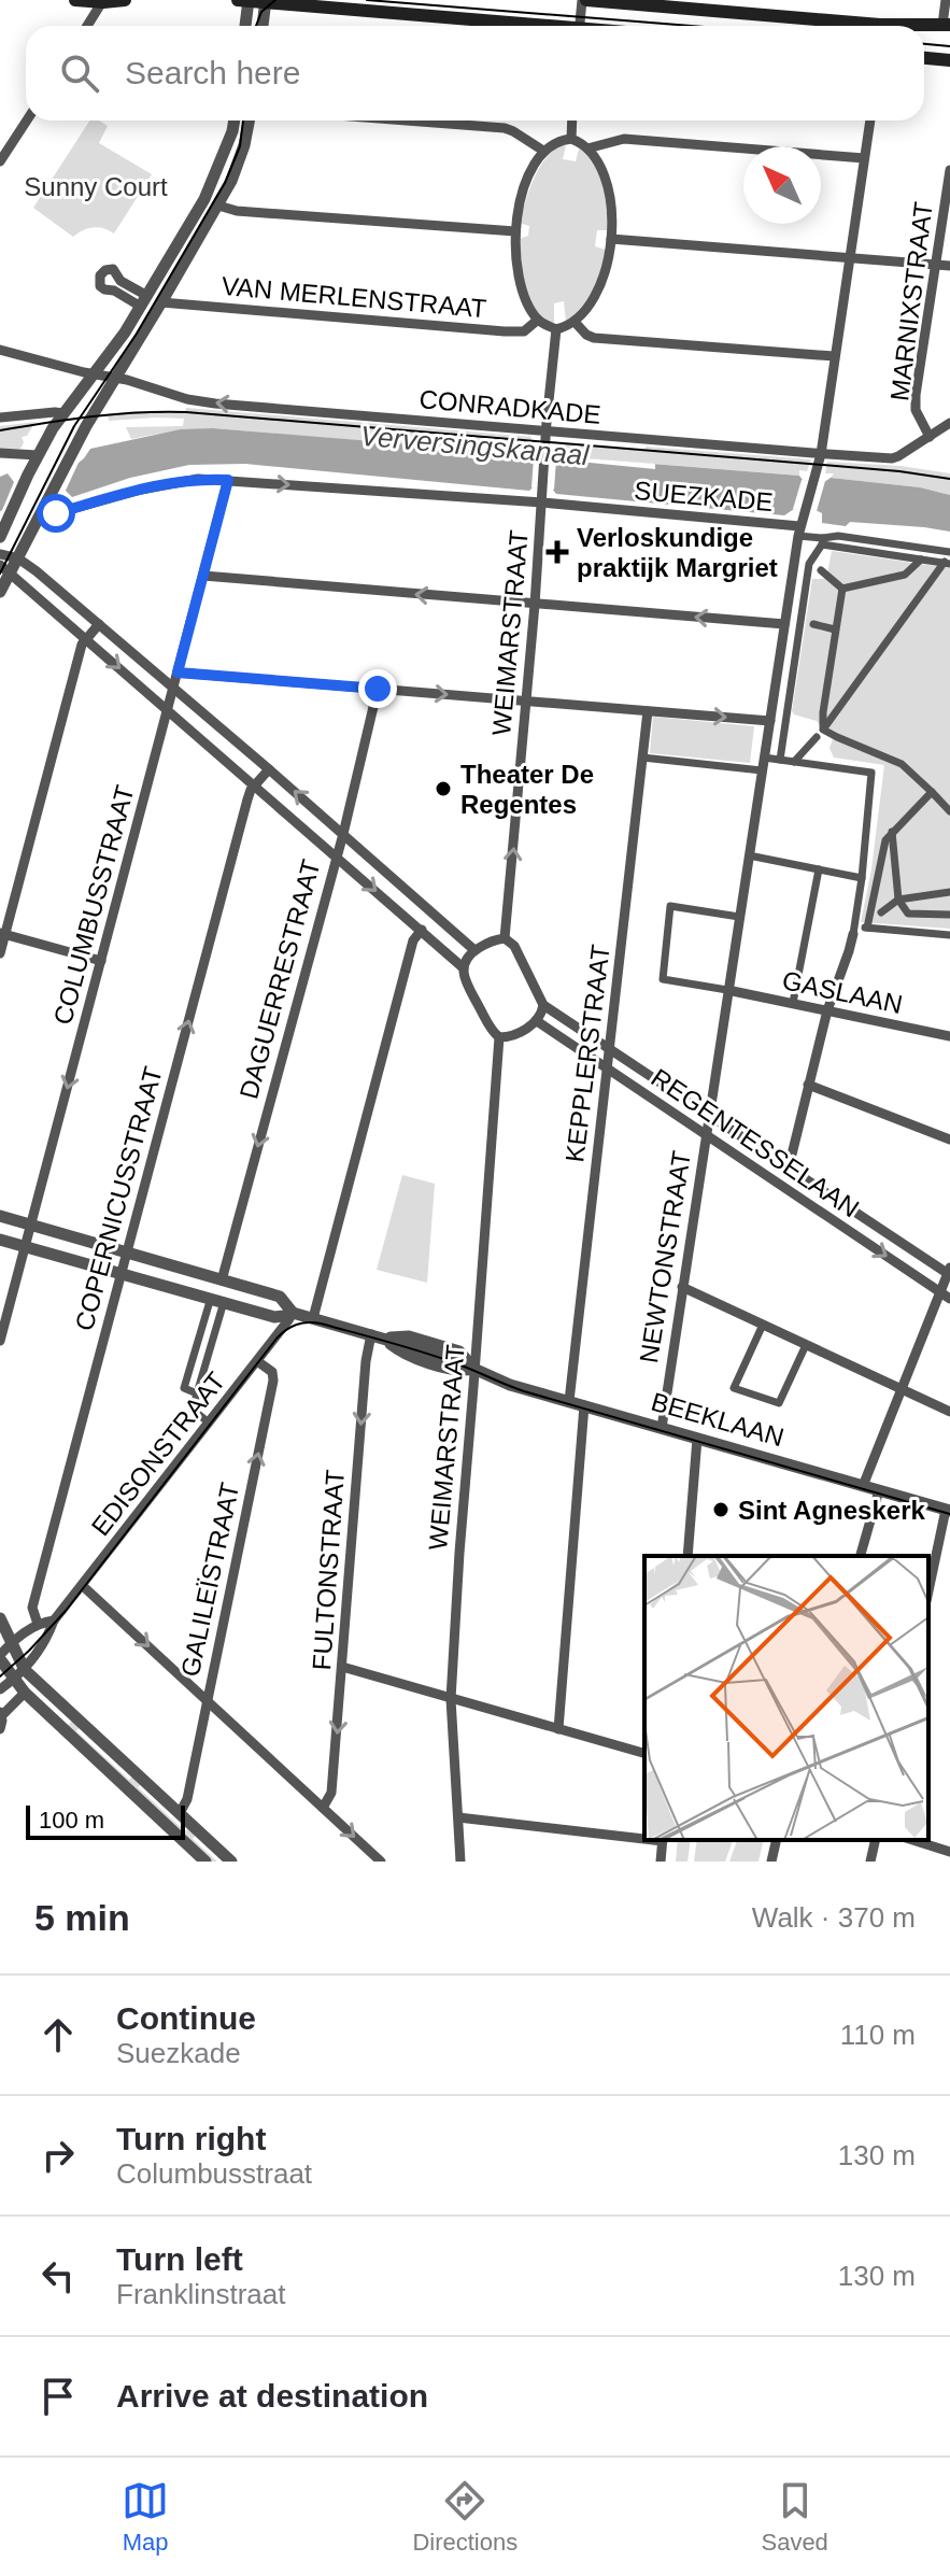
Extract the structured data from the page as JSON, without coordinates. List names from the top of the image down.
{
  "streets": {
    "street": [
      "VAN MERLENSTRAAT",
      "MARNIXSTRAAT",
      "CONRADKADE",
      "SUEZKADE",
      "WEIMARSTRAAT",
      "COLUMBUSSTRAAT",
      "DAGUERRESTRAAT",
      "GASLAAN",
      "KEPPLERSTRAAT",
      "REGENTESSELAAN",
      "COPERNICUSSTRAAT",
      "NEWTONSTRAAT",
      "BEEKLAAN",
      "EDISONSTRAAT",
      "FULTONSTRAAT",
      "GALILEÏSTRAAT"
    ]
  },
  "crossings": [
    ["MARNIXSTRAAT", "CONRADKADE"],
    ["CONRADKADE", "WEIMARSTRAAT"],
    ["CONRADKADE", "NEWTONSTRAAT"],
    ["SUEZKADE", "WEIMARSTRAAT"],
    ["SUEZKADE", "COLUMBUSSTRAAT"],
    ["SUEZKADE", "NEWTONSTRAAT"],
    ["WEIMARSTRAAT", "REGENTESSELAAN"],
    ["WEIMARSTRAAT", "BEEKLAAN"],
    ["COLUMBUSSTRAAT", "BEEKLAAN"],
    ["DAGUERRESTRAAT", "BEEKLAAN"],
    ["GASLAAN", "NEWTONSTRAAT"],
    ["KEPPLERSTRAAT", "REGENTESSELAAN"],
    ["KEPPLERSTRAAT", "BEEKLAAN"],
    ["REGENTESSELAAN", "NEWTONSTRAAT"],
    ["COPERNICUSSTRAAT", "BEEKLAAN"],
    ["NEWTONSTRAAT", "BEEKLAAN"],
    ["BEEKLAAN", "EDISONSTRAAT"],
    ["BEEKLAAN", "FULTONSTRAAT"],
    ["EDISONSTRAAT", "GALILEÏSTRAAT"]
  ],
  "one_way": [
    "CONRADKADE",
    "SUEZKADE",
    "DAGUERRESTRAAT",
    "COPERNICUSSTRAAT",
    "FULTONSTRAAT",
    "GALILEÏSTRAAT"
  ],
  "water": ["Verversingskanaal"],
  "parks": ["Sunny Court"],
  "places": {
    "health": ["Verloskundige praktijk Margriet"],
    "other": ["Theater De Regentes", "Sint Agneskerk"]
  },
  "scale_bar": "100 m",
  "north": "top left",
  "page": {
    "search": "Search here",
    "scale": "100 m",
    "heading": ["5 min", "Walk · 370 m"],
    "list": [
      ["Continue", "Suezkade", "110 m"],
      ["Turn right", "Columbusstraat", "130 m"],
      ["Turn left", "Franklinstraat", "130 m"],
      "Arrive at destination"
    ],
    "nav": ["Map", "Directions", "Saved"]
  }
}
